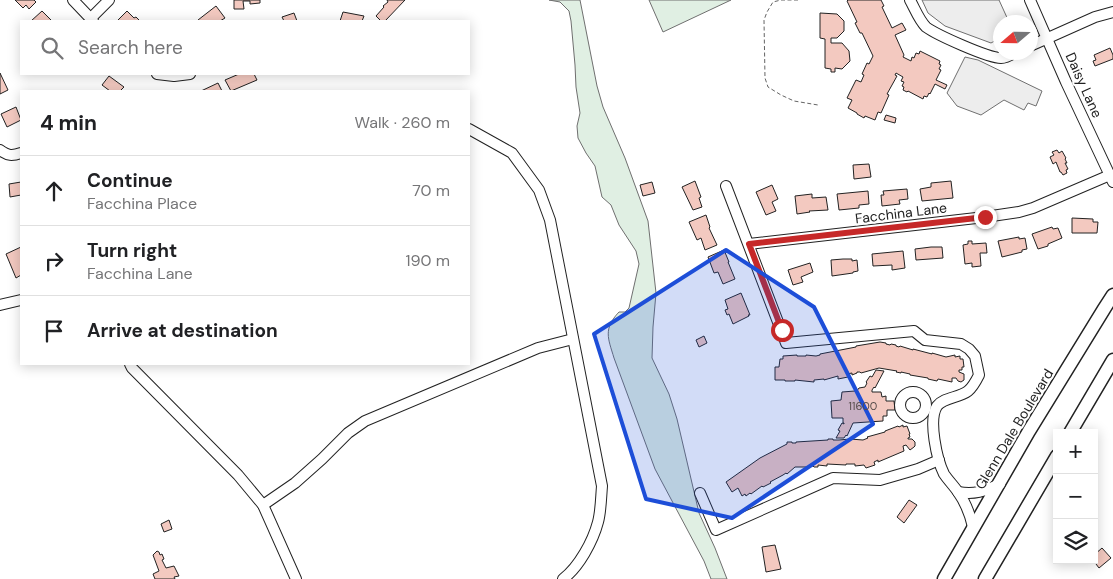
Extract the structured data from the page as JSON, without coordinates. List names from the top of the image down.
{
  "streets": {
    "main road": ["Glenn Dale Boulevard"],
    "street": ["Daisy Lane", "Facchina Lane"]
  },
  "crossings": [
    ["Daisy Lane", "Facchina Lane"]
  ],
  "house_numbers": ["11600"],
  "north": "left",
  "page": {
    "search": "Search here",
    "heading": ["4 min", "Walk · 260 m"],
    "list": [
      ["Continue", "Facchina Place", "70 m"],
      ["Turn right", "Facchina Lane", "190 m"],
      "Arrive at destination"
    ],
    "map_buttons": ["+", "−"]
  }
}
